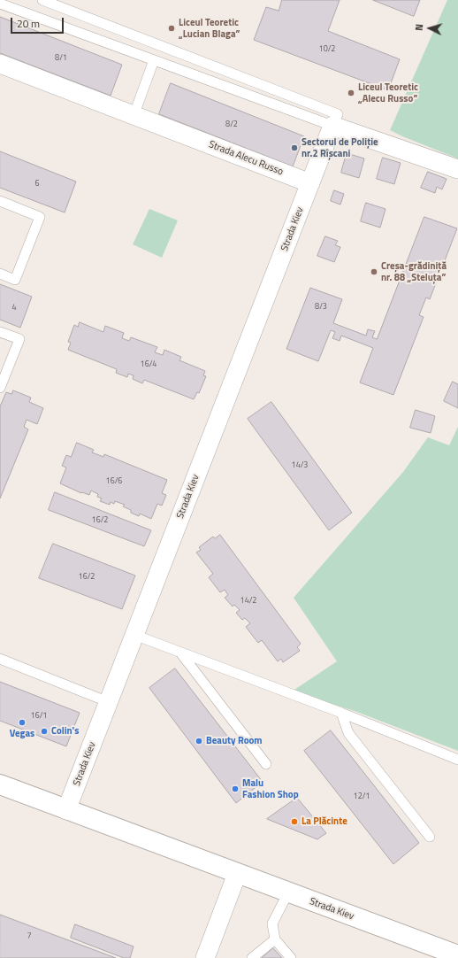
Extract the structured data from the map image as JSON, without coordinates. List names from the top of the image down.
{
  "streets": {
    "main road": ["Strada Kiev"],
    "street": ["Strada Alecu Russo"]
  },
  "crossings": [
    ["Strada Alecu Russo", "Strada Kiev"]
  ],
  "places": [
    "Liceul Teoretic „Lucian Blaga”",
    "Liceul Teoretic „Alecu Russo”",
    "Sectorul de Poliție nr.2 Rîșcani",
    "Creșa-grădiniță nr. 88 „Steluța”",
    "Vegas",
    "Colin's",
    "Beauty Room",
    "Malu Fashion Shop",
    "La Plăcinte"
  ],
  "house_numbers": [
    "10/2",
    "8/1",
    "8/2",
    "6",
    "8/3",
    "4",
    "16/4",
    "14/3",
    "16/6",
    "16/2",
    "16/2",
    "14/2",
    "16/1",
    "12/1",
    "7"
  ],
  "scale_bar": "20 m",
  "north": "left"
}
